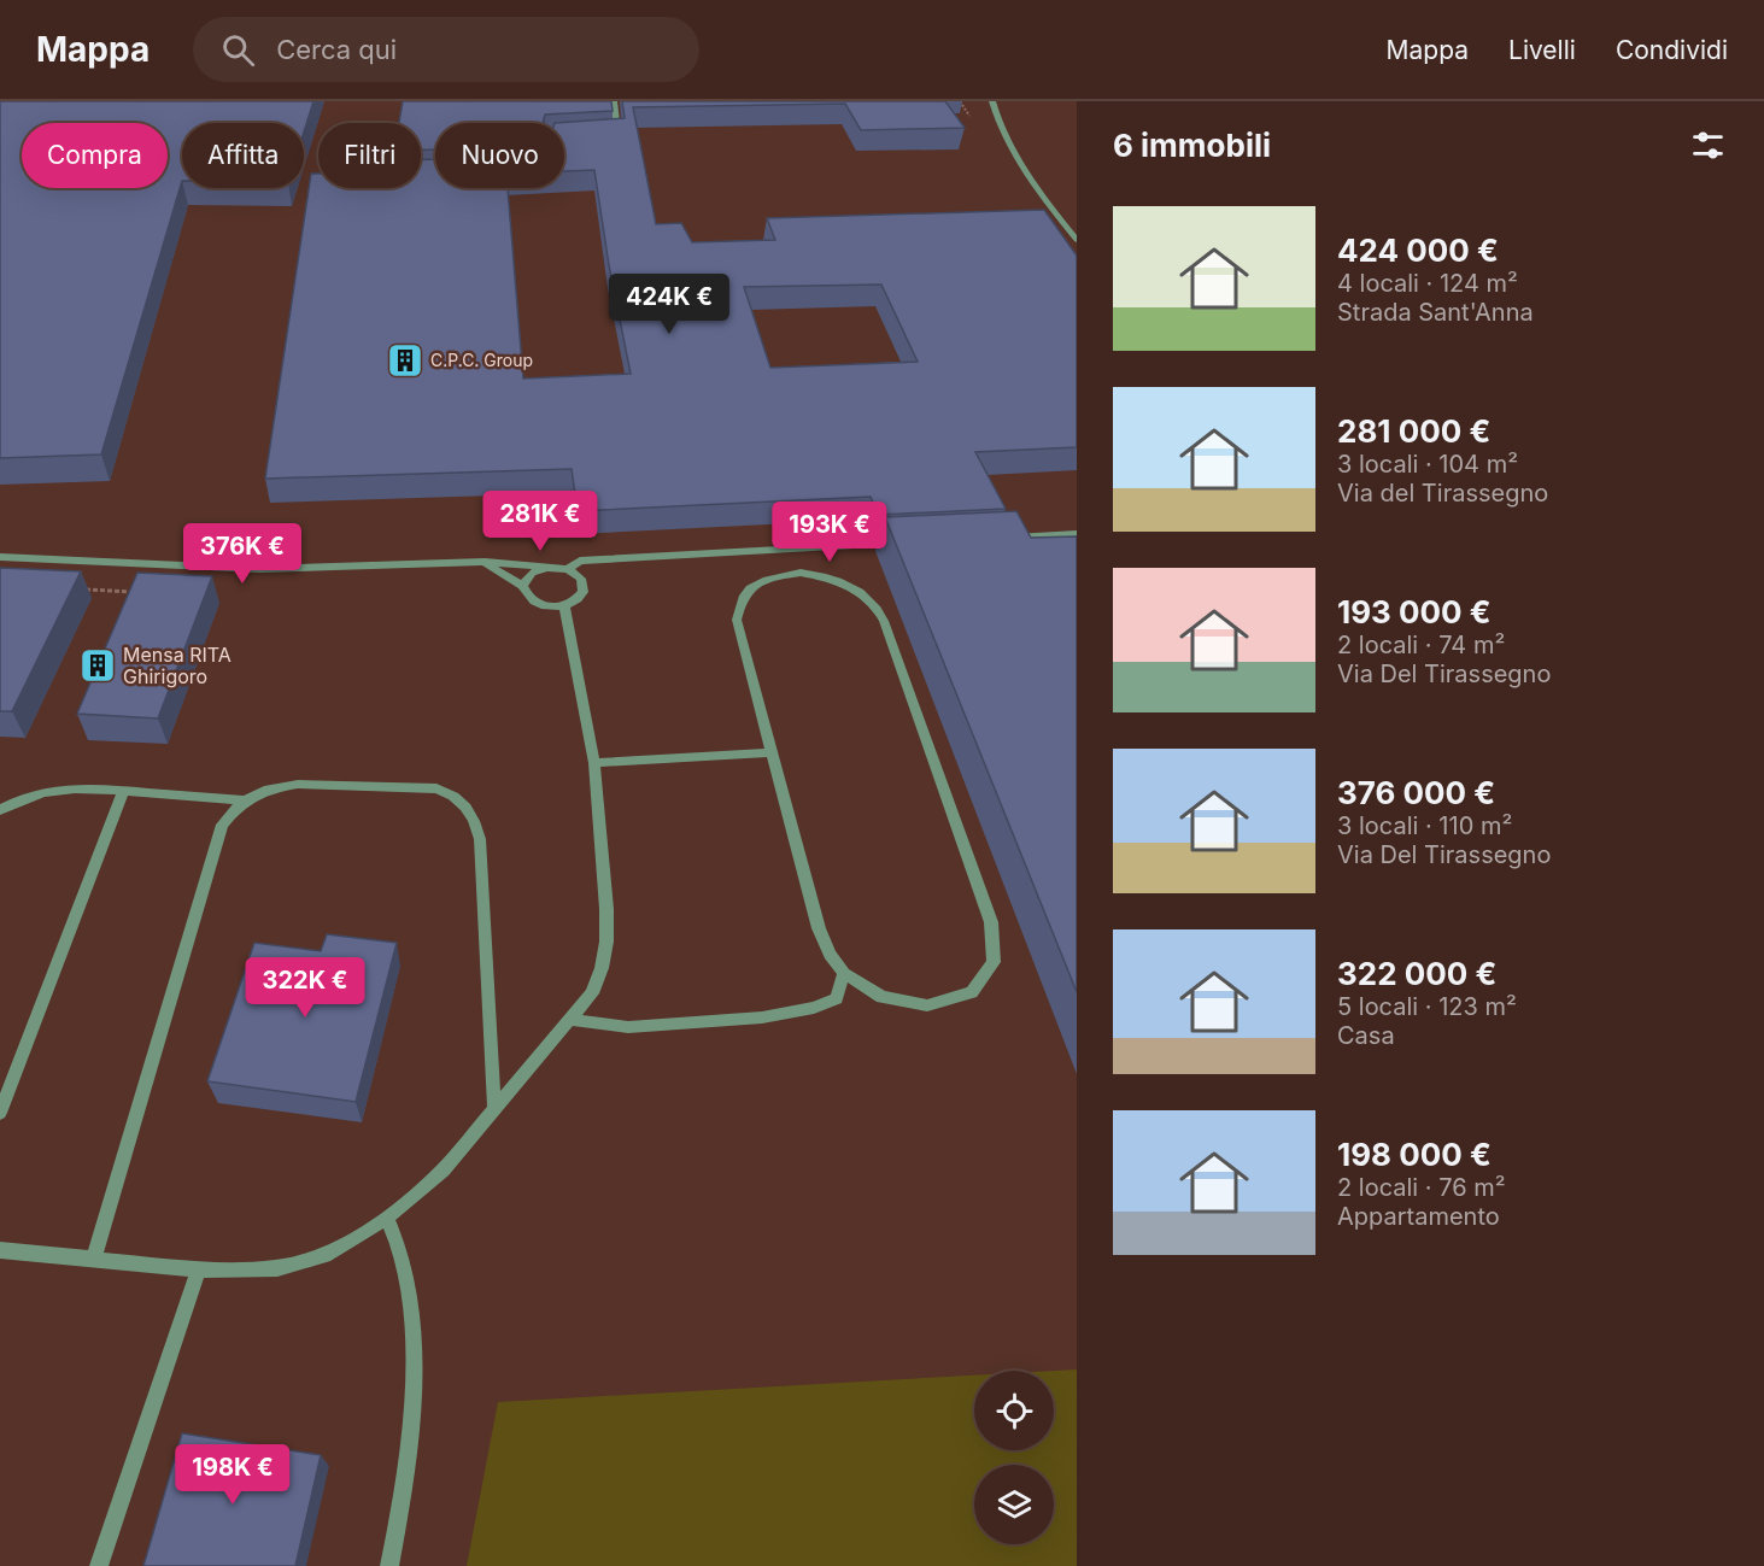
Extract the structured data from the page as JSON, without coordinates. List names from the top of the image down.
{
  "places": {
    "building": ["C.P.C. Group", "Mensa RITA Ghirigoro"]
  },
  "page": {
    "header": "Mappa",
    "search": "Cerca qui",
    "nav": ["Mappa", "Livelli", "Condividi"],
    "heading": "6 immobili",
    "chip": [
      "Compra",
      "Affitta",
      "Filtri",
      "Nuovo"
    ],
    "list": [
      {
        "name": "424 000 €",
        "note": "4 locali · 124 m² · Strada Sant'Anna"
      },
      {
        "name": "281 000 €",
        "note": "3 locali · 104 m² · Via del Tirassegno"
      },
      {
        "name": "193 000 €",
        "note": "2 locali · 74 m² · Via Del Tirassegno"
      },
      {
        "name": "376 000 €",
        "note": "3 locali · 110 m² · Via Del Tirassegno"
      },
      {
        "name": "322 000 €",
        "note": "5 locali · 123 m² · Casa"
      },
      {
        "name": "198 000 €",
        "note": "2 locali · 76 m² · Appartamento"
      }
    ],
    "price": [
      "424K €",
      "281K €",
      "193K €",
      "376K €",
      "322K €",
      "198K €"
    ]
  }
}
